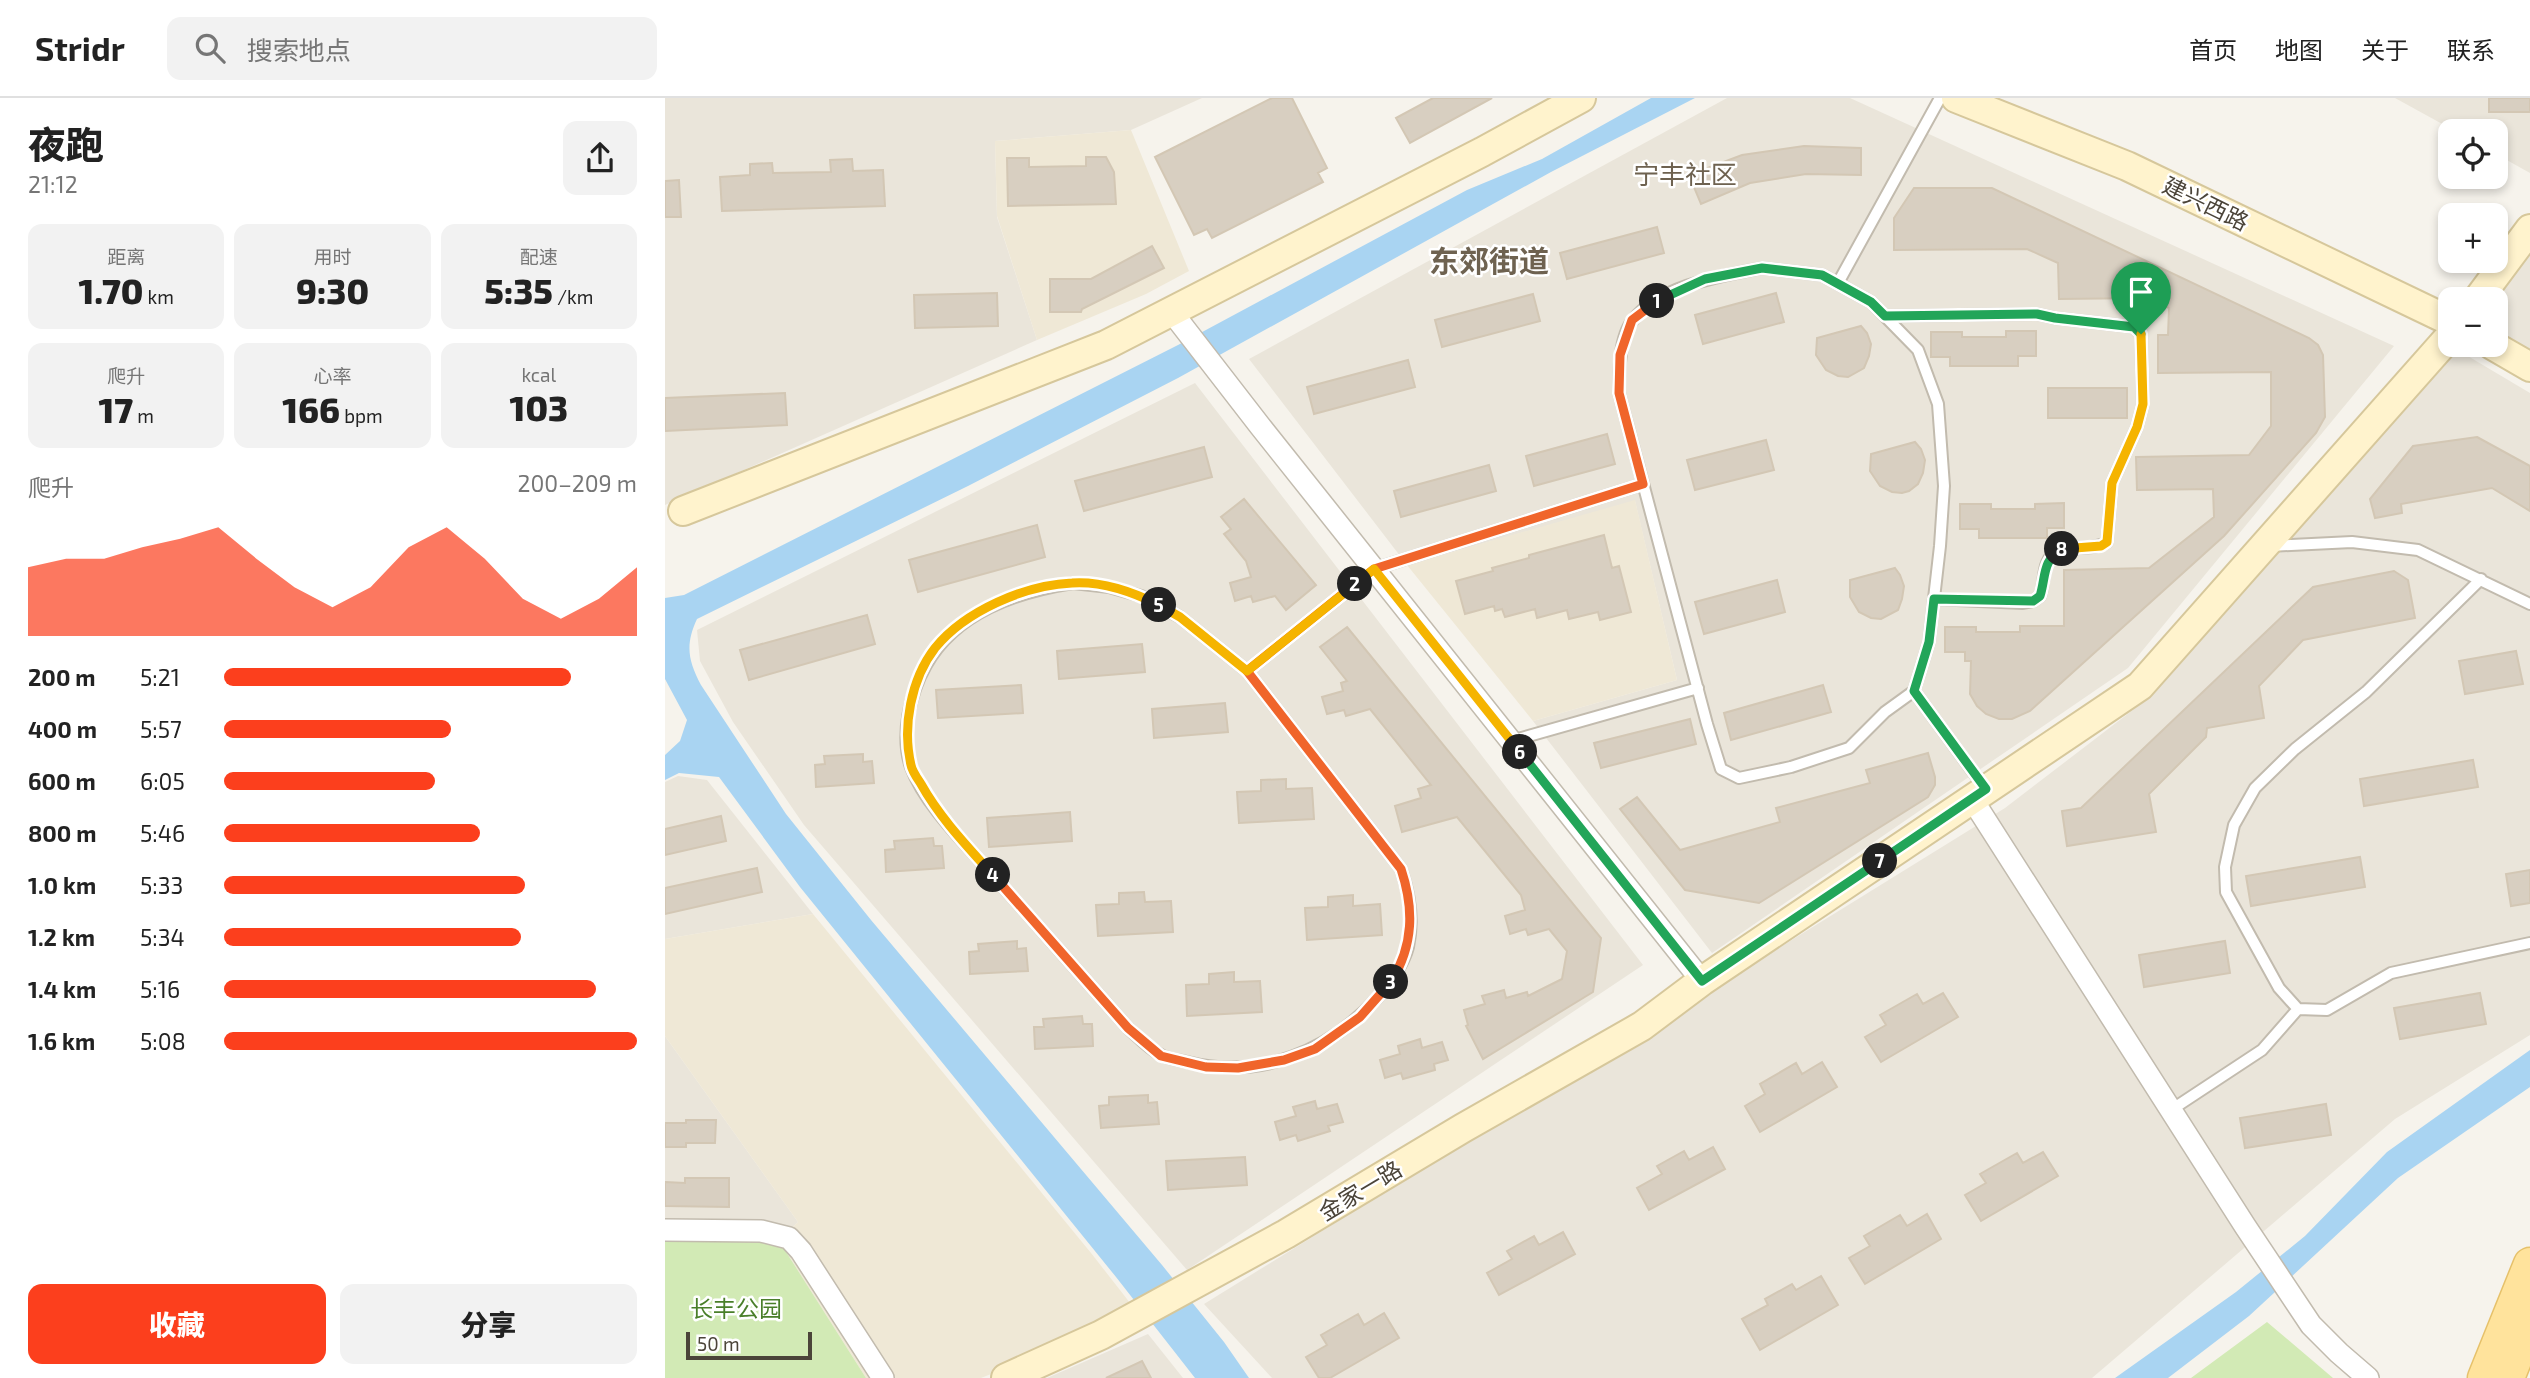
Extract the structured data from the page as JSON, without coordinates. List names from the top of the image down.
{
  "streets": {
    "street": ["建兴西路", "金家一路"]
  },
  "districts": ["宁丰社区", "东郊街道"],
  "parks": ["长丰公园"],
  "scale_bar": "50 m",
  "page": {
    "header": "Stridr",
    "search": "搜索地点",
    "nav": [
      "首页",
      "地图",
      "关于",
      "联系"
    ],
    "heading": ["夜跑", "21:12"],
    "map_buttons": ["+", "−"],
    "stats": [
      ["距离", "1.70 km"],
      ["用时", "9:30"],
      ["配速", "5:35 /km"],
      ["爬升", "17 m"],
      ["心率", "166 bpm"],
      ["kcal", "103"]
    ],
    "pins": [
      "1",
      "8",
      "2",
      "5",
      "6",
      "7",
      "4",
      "3"
    ],
    "chart": ["爬升", "200–209 m"],
    "list": [
      {
        "name": "200 m",
        "note": "5:21"
      },
      {
        "name": "400 m",
        "note": "5:57"
      },
      {
        "name": "600 m",
        "note": "6:05"
      },
      {
        "name": "800 m",
        "note": "5:46"
      },
      {
        "name": "1.0 km",
        "note": "5:33"
      },
      {
        "name": "1.2 km",
        "note": "5:34"
      },
      {
        "name": "1.4 km",
        "note": "5:16"
      },
      {
        "name": "1.6 km",
        "note": "5:08"
      }
    ],
    "buttons": ["收藏", "分享"],
    "scale": "50 m"
  }
}
